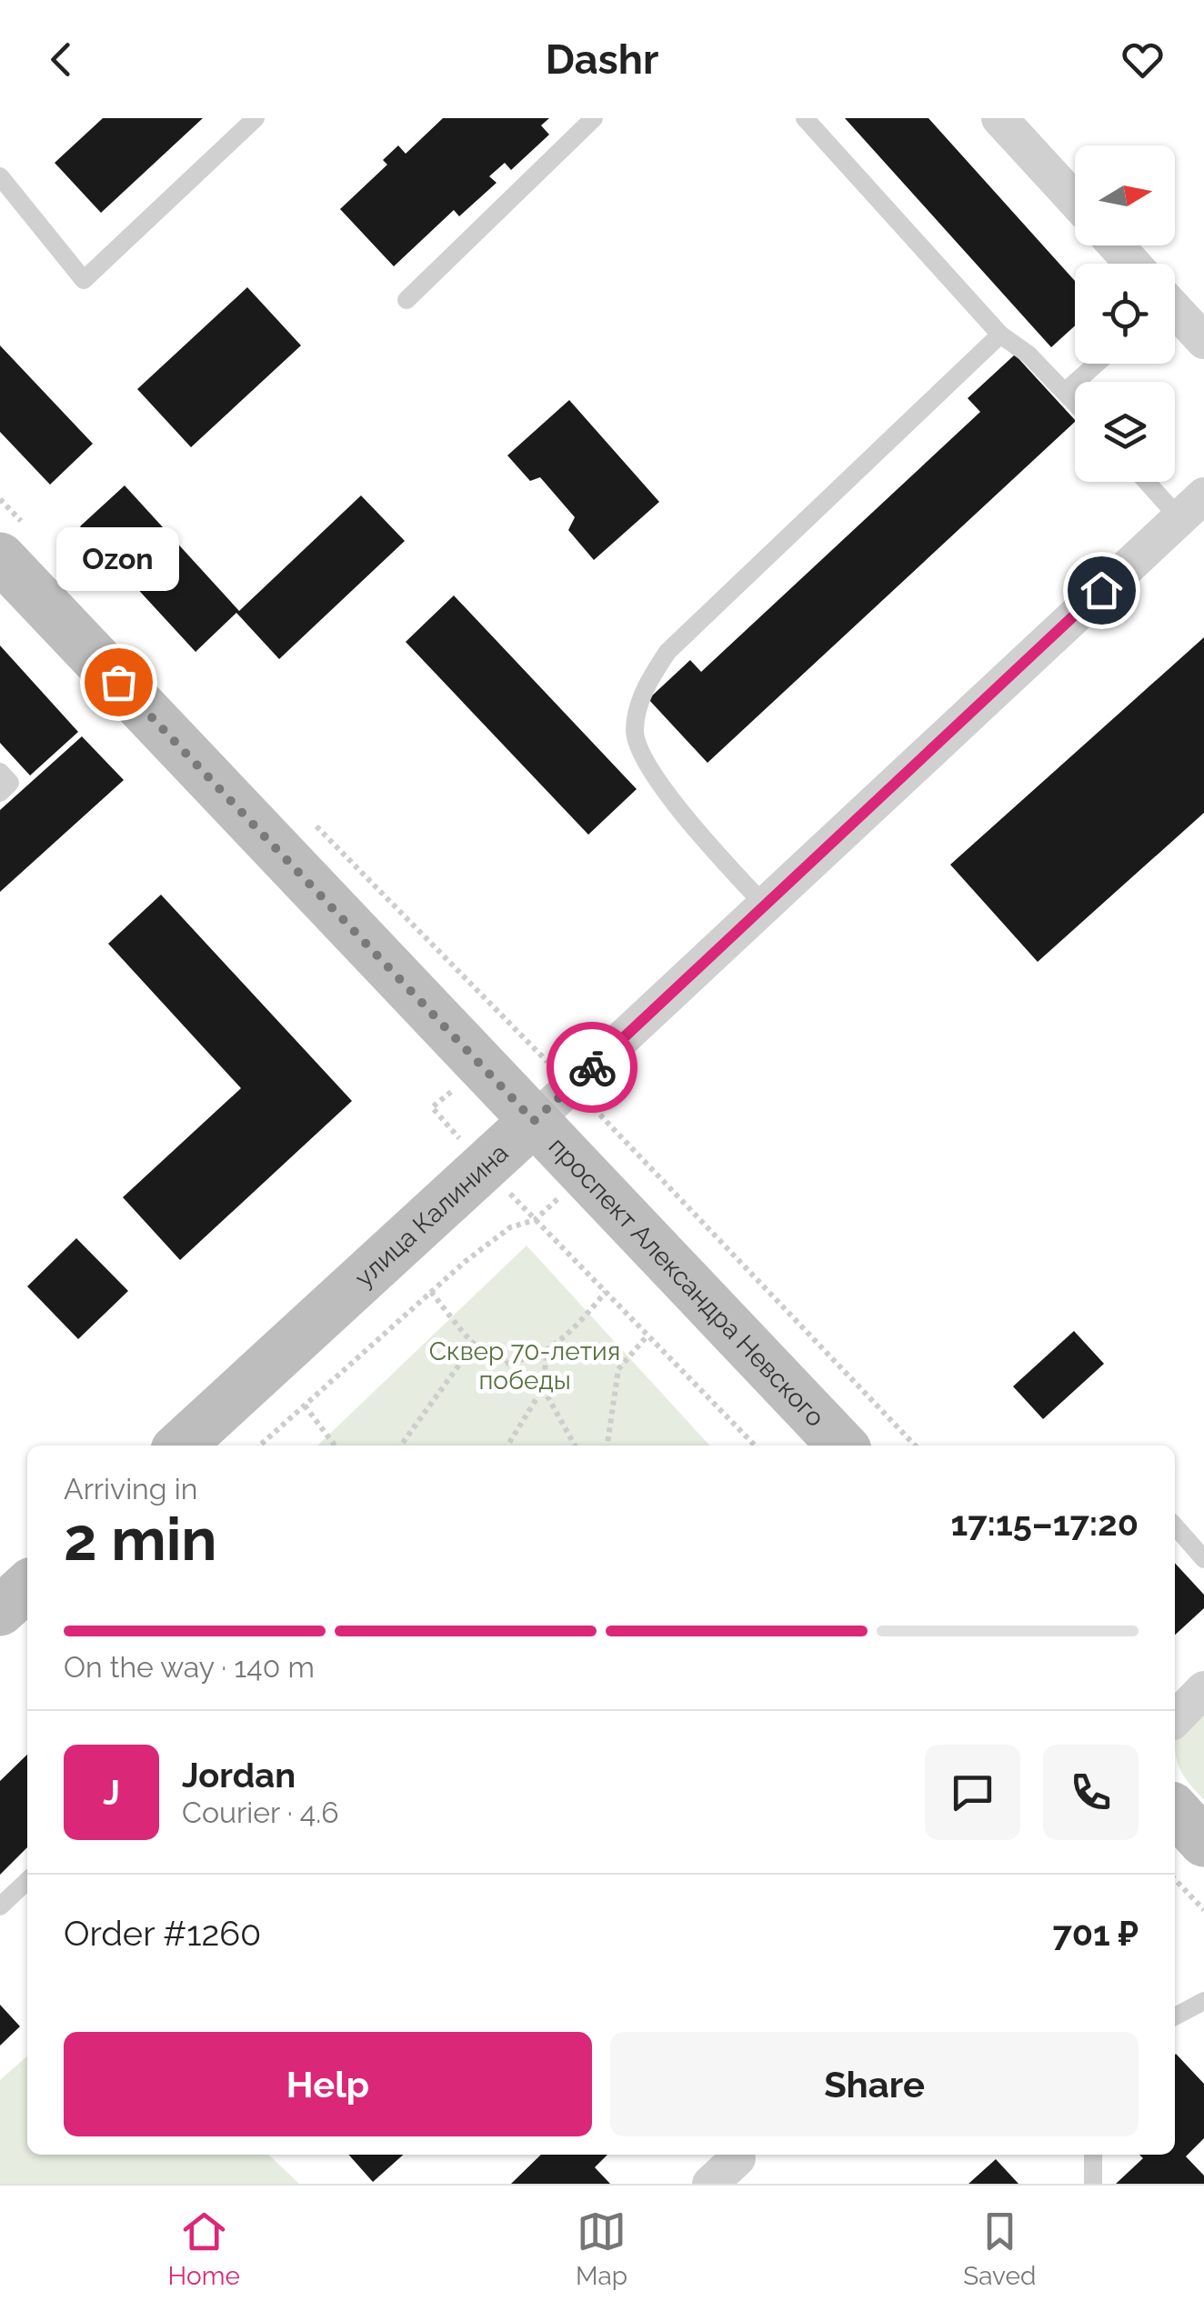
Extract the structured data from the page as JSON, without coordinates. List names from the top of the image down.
{
  "streets": {
    "main road": ["улица Калинина", "проспект Александра Невского"]
  },
  "crossings": [
    ["улица Калинина", "проспект Александра Невского"]
  ],
  "parks": ["Сквер 70-летия победы"],
  "places": ["Ozon"],
  "north": "right",
  "page": {
    "header": "Dashr",
    "bubble": "Ozon",
    "heading": ["2 min", "Arriving in", "17:15–17:20"],
    "panel": [
      "Jordan",
      "Courier · 4.6",
      "Order #1260",
      "701 ₽"
    ],
    "bar": "On the way · 140 m",
    "round": "J",
    "buttons": ["Help", "Share"],
    "tabs": ["Home", "Map", "Saved"]
  }
}
